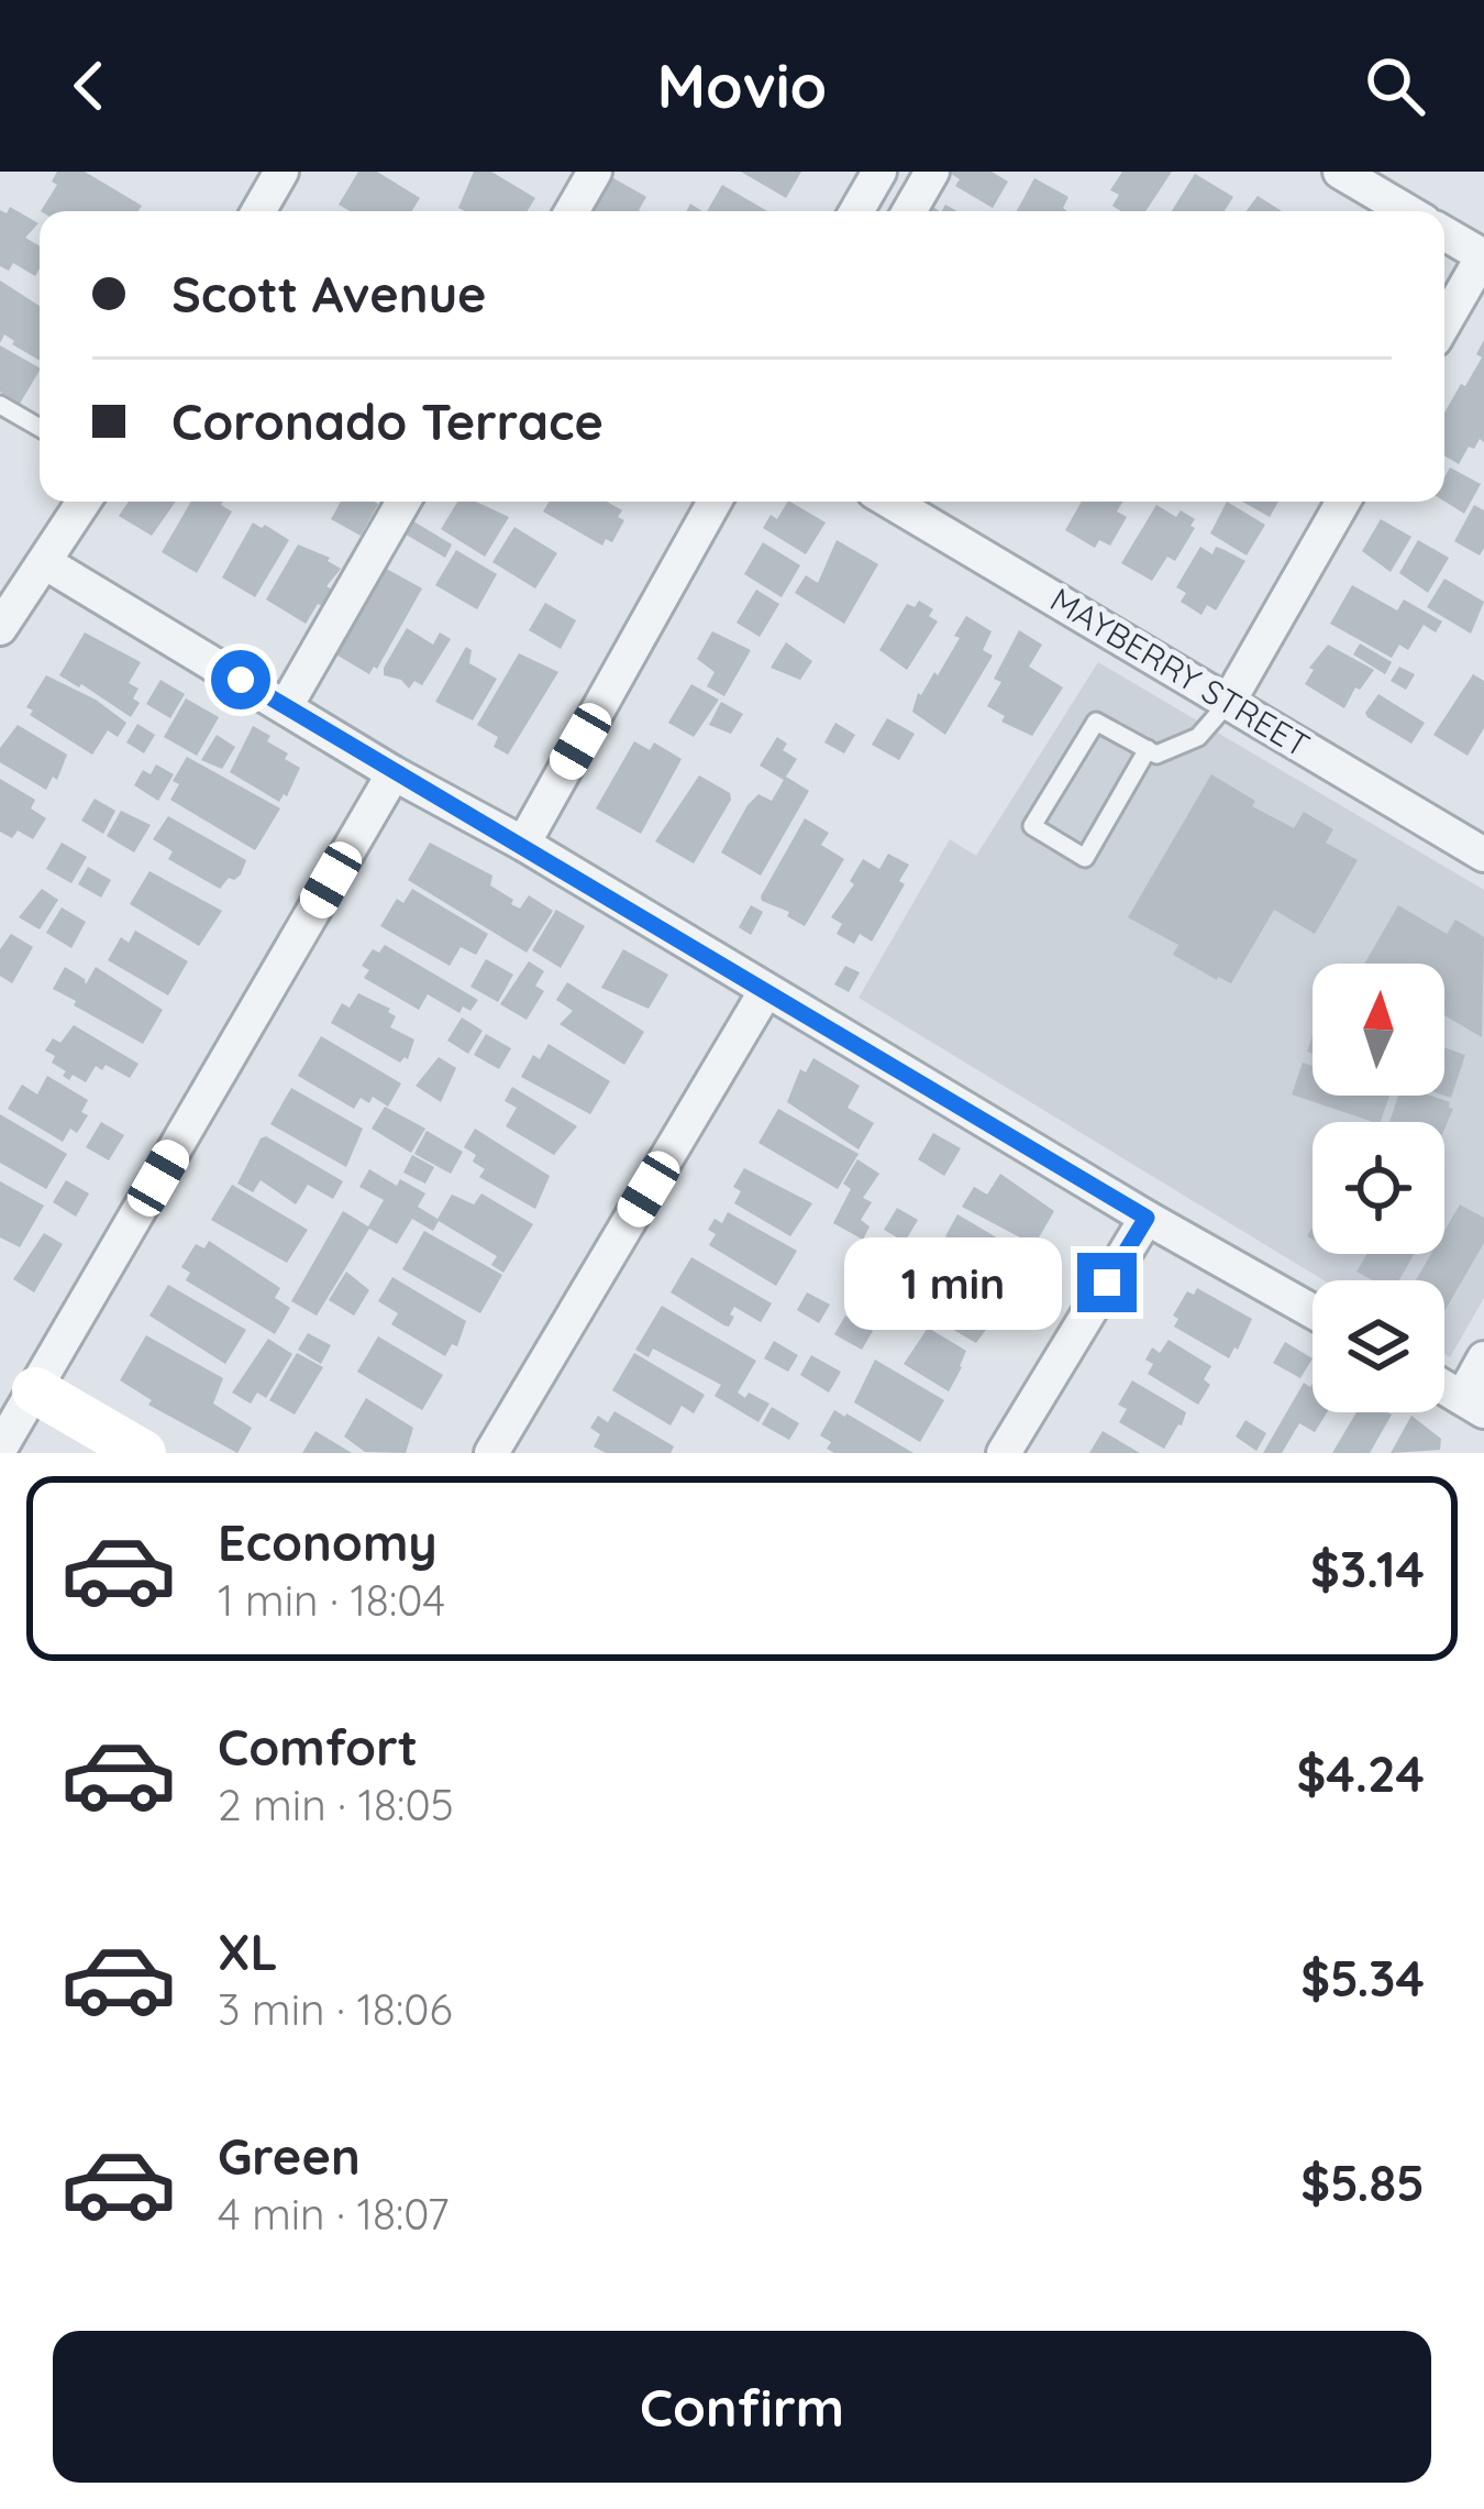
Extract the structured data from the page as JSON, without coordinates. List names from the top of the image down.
{
  "streets": {
    "street": ["MAYBERRY STREET"]
  },
  "north": "top",
  "page": {
    "header": "Movio",
    "banner": ["Scott Avenue", "Coronado Terrace"],
    "bubble": "1 min",
    "list": [
      {
        "name": "Economy",
        "note": "1 min · 18:04",
        "value": "$3.14"
      },
      {
        "name": "Comfort",
        "note": "2 min · 18:05",
        "value": "$4.24"
      },
      {
        "name": "XL",
        "note": "3 min · 18:06",
        "value": "$5.34"
      },
      {
        "name": "Green",
        "note": "4 min · 18:07",
        "value": "$5.85"
      }
    ],
    "buttons": "Confirm"
  }
}
